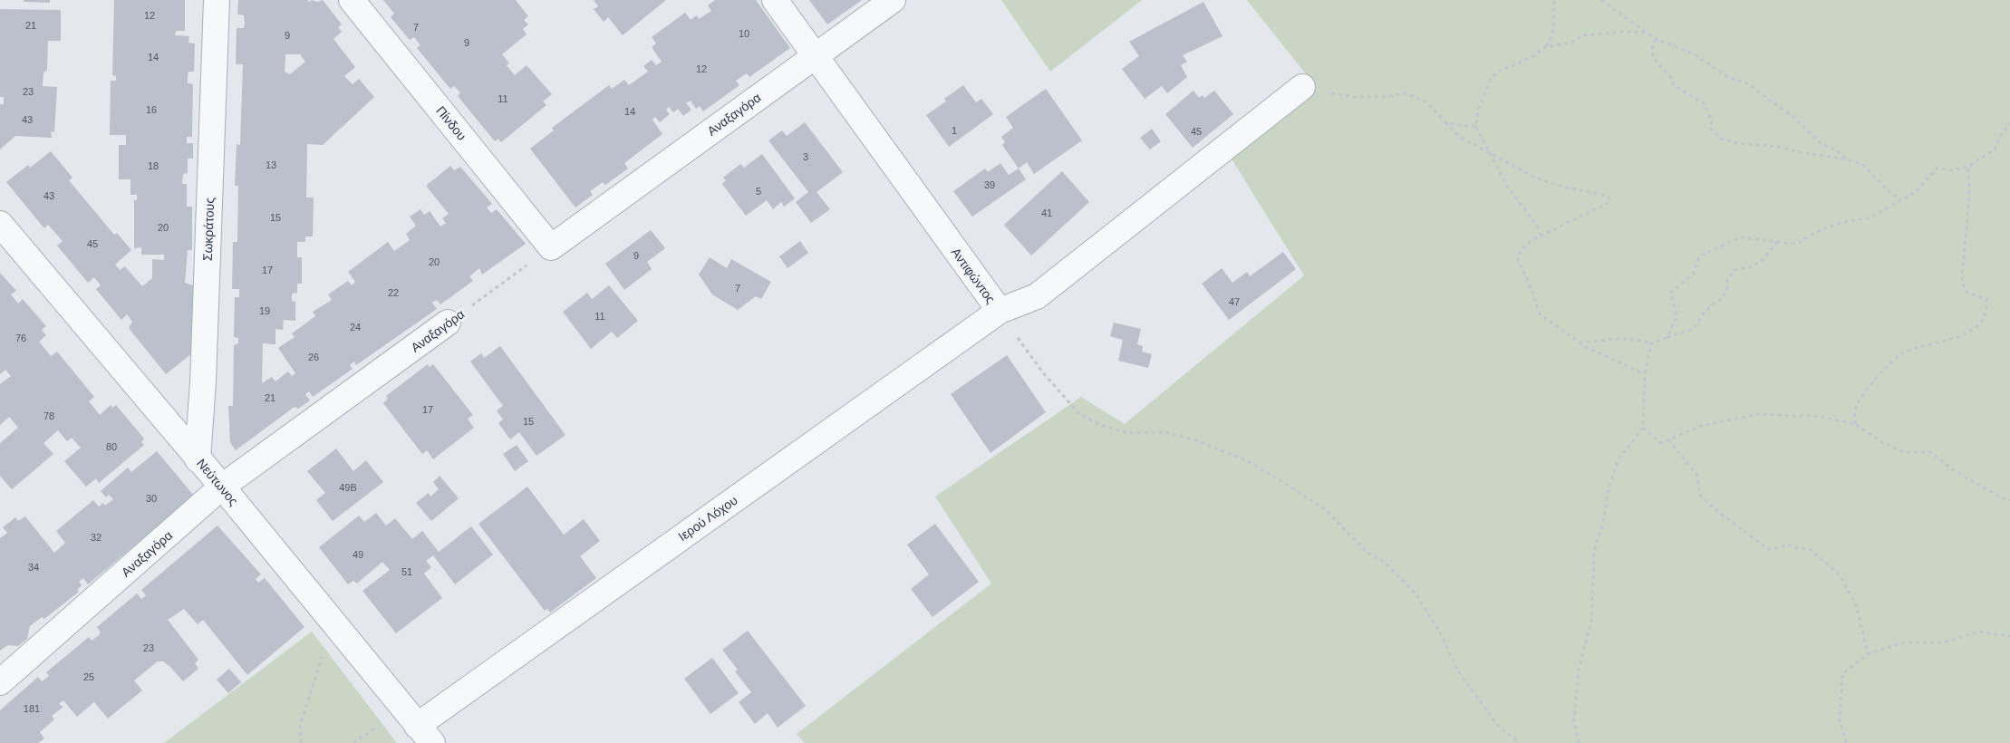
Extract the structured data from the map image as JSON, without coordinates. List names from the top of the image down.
{
  "streets": {
    "street": [
      "Αναξαγόρα",
      "Πίνδου",
      "Σωκράτους",
      "Αντιφώντος",
      "Νεύτωνος",
      "Ιερού Λόχου"
    ]
  },
  "crossings": [
    ["Αναξαγόρα", "Πίνδου"],
    ["Αναξαγόρα", "Αντιφώντος"],
    ["Αναξαγόρα", "Νεύτωνος"],
    ["Σωκράτους", "Νεύτωνος"],
    ["Αντιφώντος", "Ιερού Λόχου"],
    ["Νεύτωνος", "Ιερού Λόχου"]
  ],
  "house_numbers": [
    "12",
    "21",
    "7",
    "10",
    "9",
    "9",
    "14",
    "12",
    "23",
    "11",
    "16",
    "14",
    "43",
    "1",
    "45",
    "3",
    "13",
    "18",
    "39",
    "5",
    "43",
    "41",
    "15",
    "20",
    "45",
    "9",
    "20",
    "17",
    "7",
    "22",
    "47",
    "19",
    "11",
    "24",
    "76",
    "26",
    "21",
    "17",
    "78",
    "15",
    "80",
    "49Β",
    "30",
    "32",
    "49",
    "34",
    "51",
    "23",
    "25",
    "181"
  ]
}
